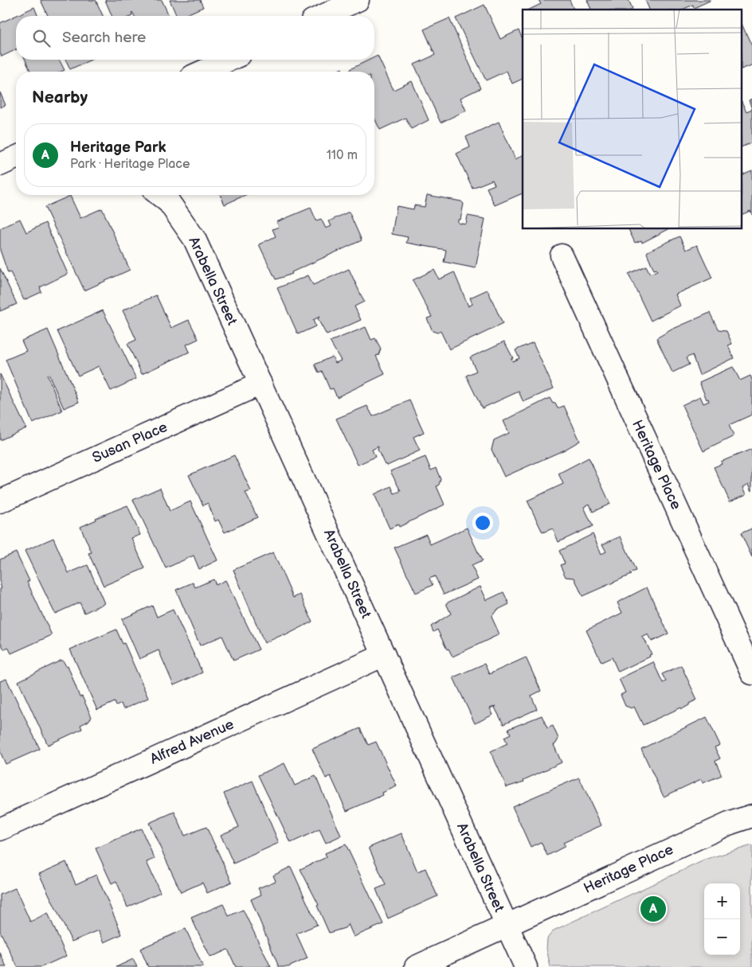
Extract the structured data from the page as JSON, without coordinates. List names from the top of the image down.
{
  "streets": {
    "street": [
      "Arabella Street",
      "Susan Place",
      "Heritage Place",
      "Alfred Avenue"
    ]
  },
  "crossings": [
    ["Arabella Street", "Susan Place"],
    ["Arabella Street", "Heritage Place"],
    ["Arabella Street", "Alfred Avenue"]
  ],
  "page": {
    "search": "Search here",
    "heading": "Nearby",
    "list": [
      {
        "mark": "A",
        "name": "Heritage Park",
        "note": "Park · Heritage Place",
        "value": "110 m"
      }
    ],
    "map_buttons": ["+", "−"],
    "pins": "A"
  }
}
